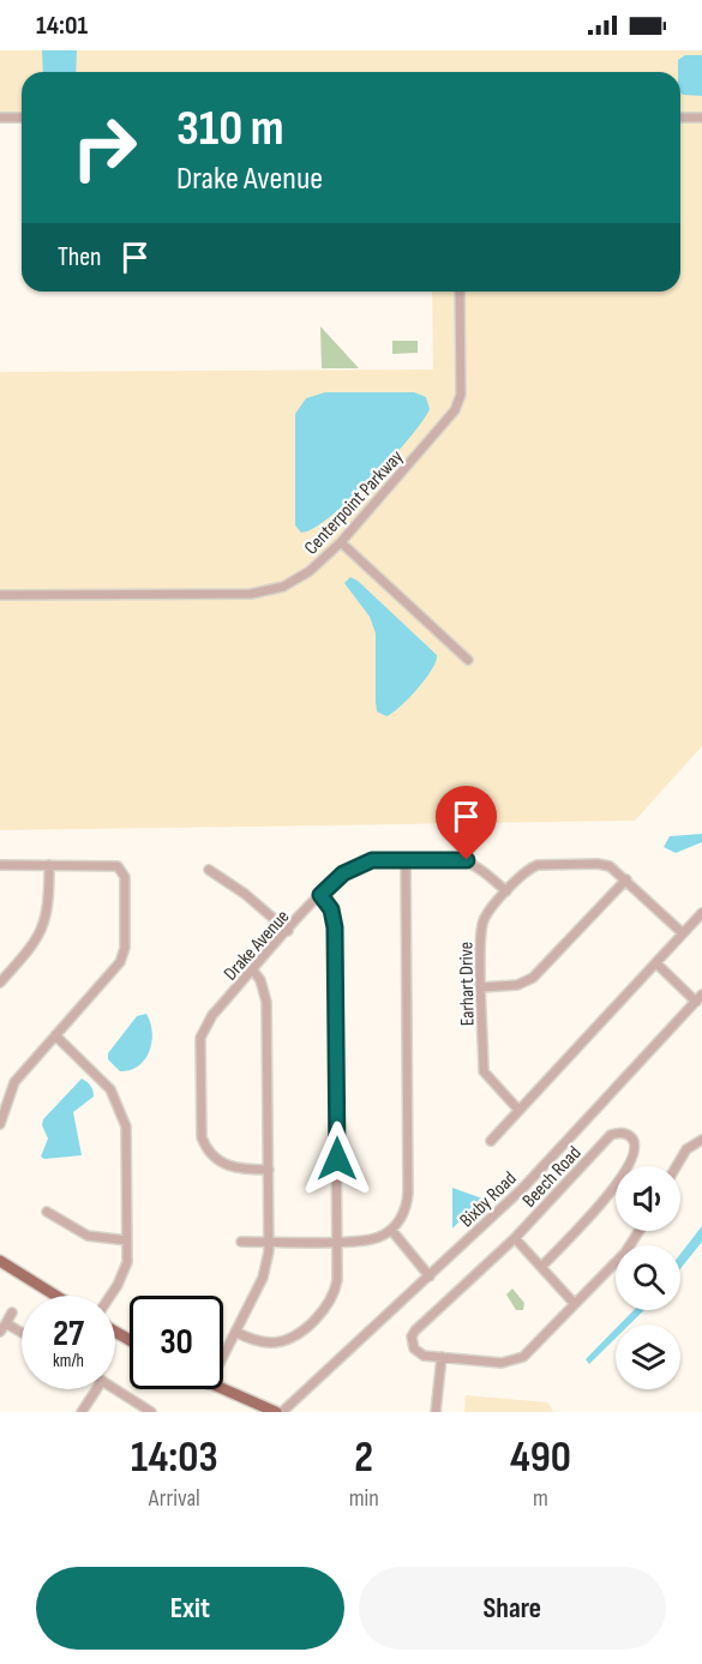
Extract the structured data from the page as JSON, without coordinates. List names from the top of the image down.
{
  "streets": {
    "street": [
      "Centerpoint Parkway",
      "Drake Avenue",
      "Earhart Drive",
      "Beech Road",
      "Bixby Road"
    ]
  },
  "crossings": [
    ["Drake Avenue", "Earhart Drive"]
  ],
  "page": {
    "status": "14:01",
    "turn": ["310 m", "Drake Avenue"],
    "then": "Then",
    "speed": "27 km/h",
    "limit": "30",
    "eta": [
      "14:03",
      "Arrival",
      "2",
      "min",
      "490",
      "m"
    ],
    "buttons": ["Exit", "Share"]
  }
}
